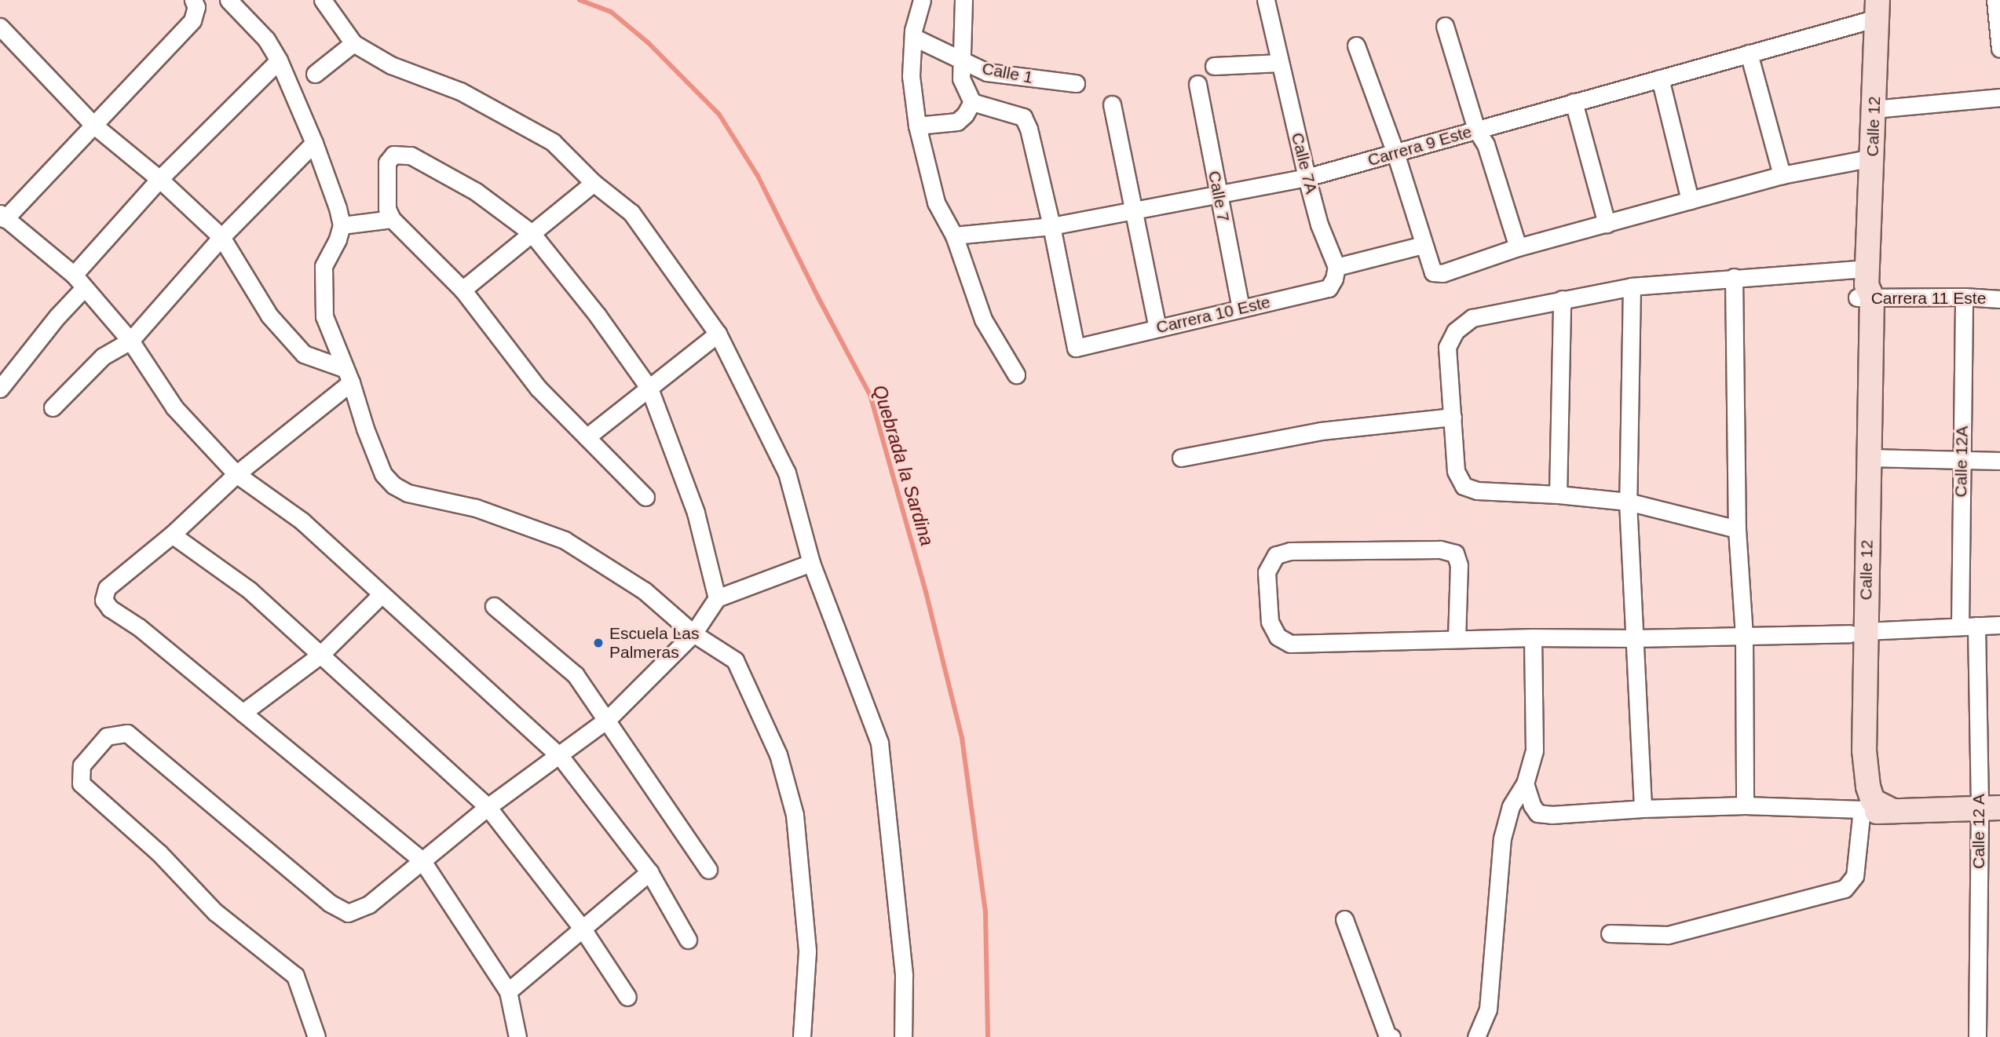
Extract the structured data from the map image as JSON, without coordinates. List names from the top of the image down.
{
  "streets": {
    "main road": ["Calle 12"],
    "street": [
      "Calle 1",
      "Carrera 9 Este",
      "Calle 7A",
      "Calle 7",
      "Carrera 11 Este",
      "Carrera 10 Este",
      "Calle 12A",
      "Calle 12 A"
    ]
  },
  "crossings": [
    ["Calle 12", "Carrera 9 Este"],
    ["Calle 12", "Carrera 11 Este"],
    ["Carrera 9 Este", "Calle 7A"],
    ["Carrera 9 Este", "Calle 7"],
    ["Carrera 9 Este", "Carrera 10 Este"],
    ["Calle 7A", "Carrera 10 Este"],
    ["Calle 7", "Carrera 10 Este"],
    ["Carrera 11 Este", "Calle 12A"],
    ["Calle 12A", "Calle 12 A"]
  ],
  "water": ["Quebrada la Sardina"],
  "places": ["Escuela Las Palmeras"]
}
